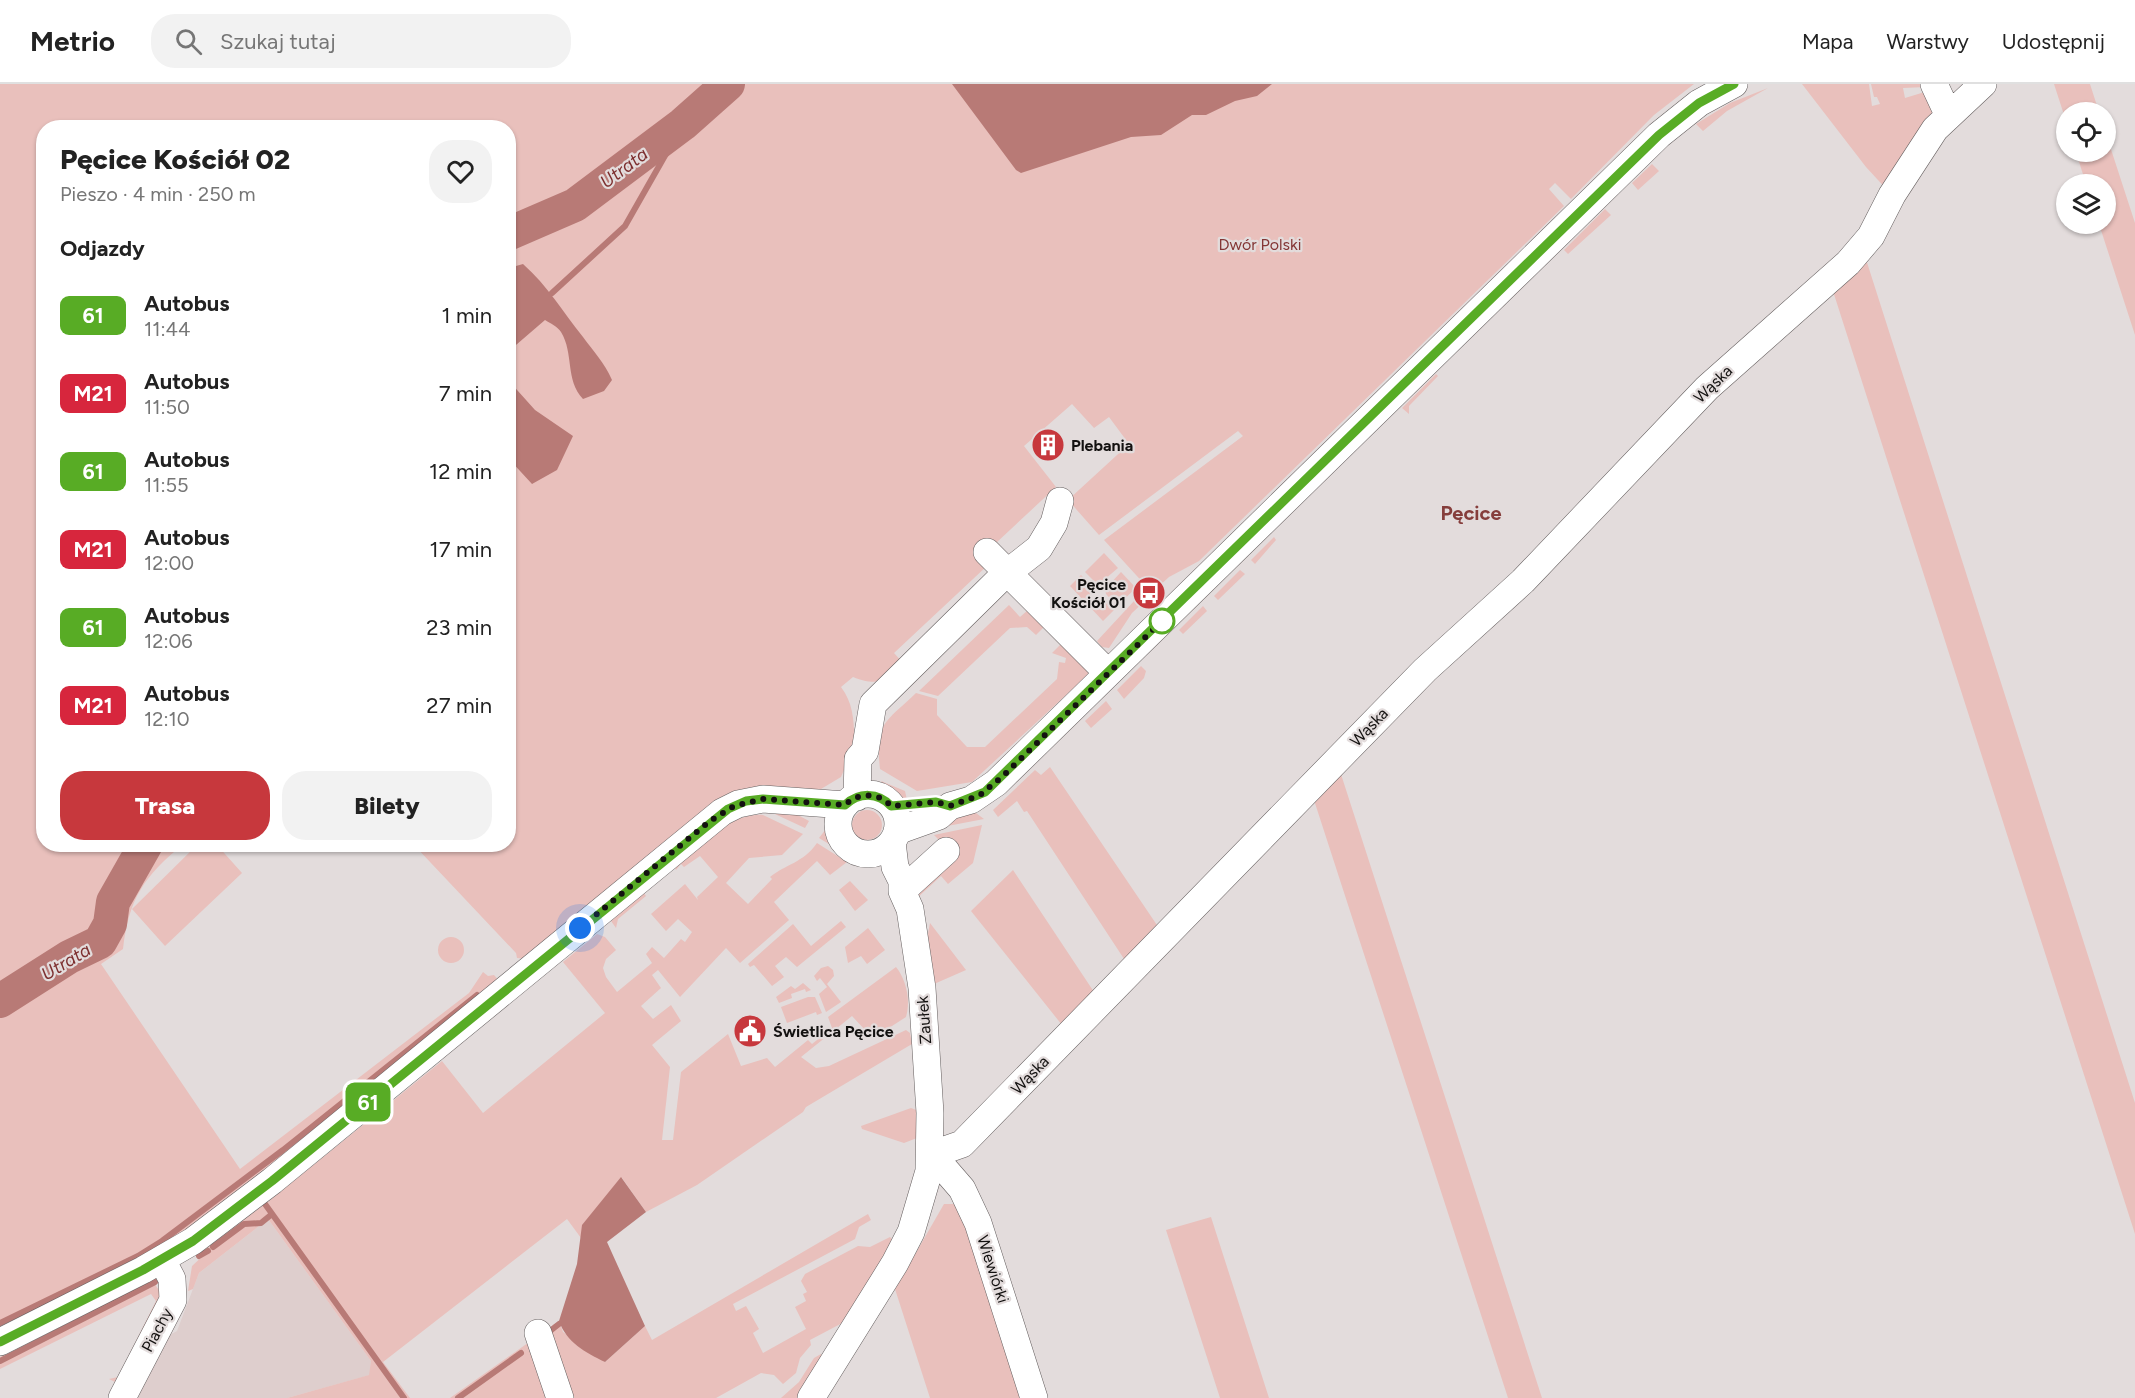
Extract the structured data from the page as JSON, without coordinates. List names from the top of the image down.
{
  "streets": {
    "street": [
      "Wąska",
      "Zaułek",
      "Wiewiórki",
      "Piachy"
    ]
  },
  "crossings": [
    ["Wąska", "Zaułek"],
    ["Wąska", "Wiewiórki"],
    ["Zaułek", "Wiewiórki"]
  ],
  "districts": ["Pęcice"],
  "water": ["Utrata"],
  "parks": ["Dwór Polski"],
  "places": {
    "building": ["Plebania"],
    "bus stop": ["Pęcice Kościół 01"],
    "public building": ["Świetlica Pęcice"]
  },
  "lines": ["bus line 61"],
  "page": {
    "header": "Metrio",
    "search": "Szukaj tutaj",
    "nav": ["Mapa", "Warstwy", "Udostępnij"],
    "on_map": "61",
    "heading": [
      ["Pęcice Kościół 02", "Pieszo · 4 min · 250 m"],
      "Odjazdy"
    ],
    "list": [
      {
        "mark": "61",
        "name": "Autobus",
        "note": "11:44",
        "value": "1 min"
      },
      {
        "mark": "M21",
        "name": "Autobus",
        "note": "11:50",
        "value": "7 min"
      },
      {
        "mark": "61",
        "name": "Autobus",
        "note": "11:55",
        "value": "12 min"
      },
      {
        "mark": "M21",
        "name": "Autobus",
        "note": "12:00",
        "value": "17 min"
      },
      {
        "mark": "61",
        "name": "Autobus",
        "note": "12:06",
        "value": "23 min"
      },
      {
        "mark": "M21",
        "name": "Autobus",
        "note": "12:10",
        "value": "27 min"
      }
    ],
    "buttons": ["Trasa", "Bilety"]
  }
}
